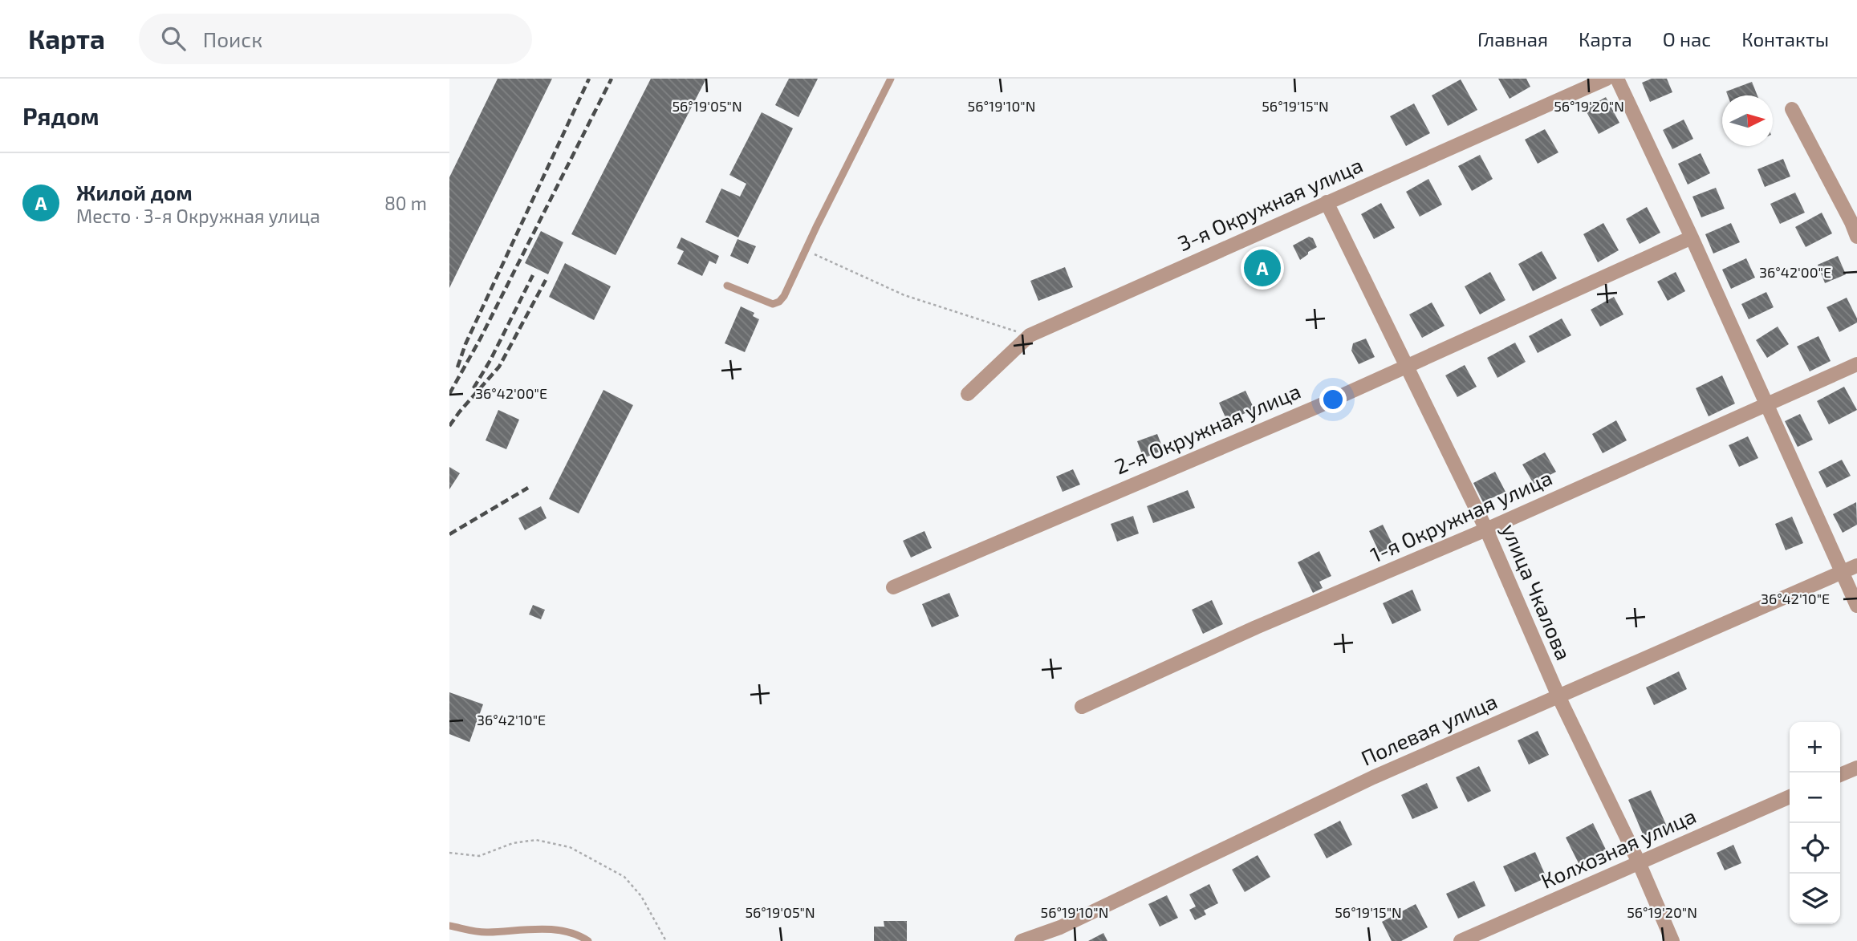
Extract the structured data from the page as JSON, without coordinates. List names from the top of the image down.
{
  "streets": {
    "street": [
      "3-я Окружная улица",
      "2-я Окружная улица",
      "1-я Окружная улица",
      "улица Чкалова",
      "Полевая улица",
      "Колхозная улица"
    ]
  },
  "crossings": [
    ["3-я Окружная улица", "улица Чкалова"],
    ["2-я Окружная улица", "улица Чкалова"],
    ["1-я Окружная улица", "улица Чкалова"],
    ["улица Чкалова", "Полевая улица"],
    ["улица Чкалова", "Колхозная улица"]
  ],
  "north": "right",
  "page": {
    "header": "Карта",
    "search": "Поиск",
    "nav": [
      "Главная",
      "Карта",
      "О нас",
      "Контакты"
    ],
    "heading": "Рядом",
    "list": [
      {
        "mark": "A",
        "name": "Жилой дом",
        "note": "Место · 3-я Окружная улица",
        "value": "80 m"
      }
    ],
    "pins": "A",
    "map_buttons": ["+", "−"]
  },
  "coordinates": [
    "56°19'05\"N",
    "56°19'10\"N",
    "56°19'15\"N",
    "56°19'20\"N",
    "36°42'00\"E",
    "36°42'10\"E"
  ]
}
